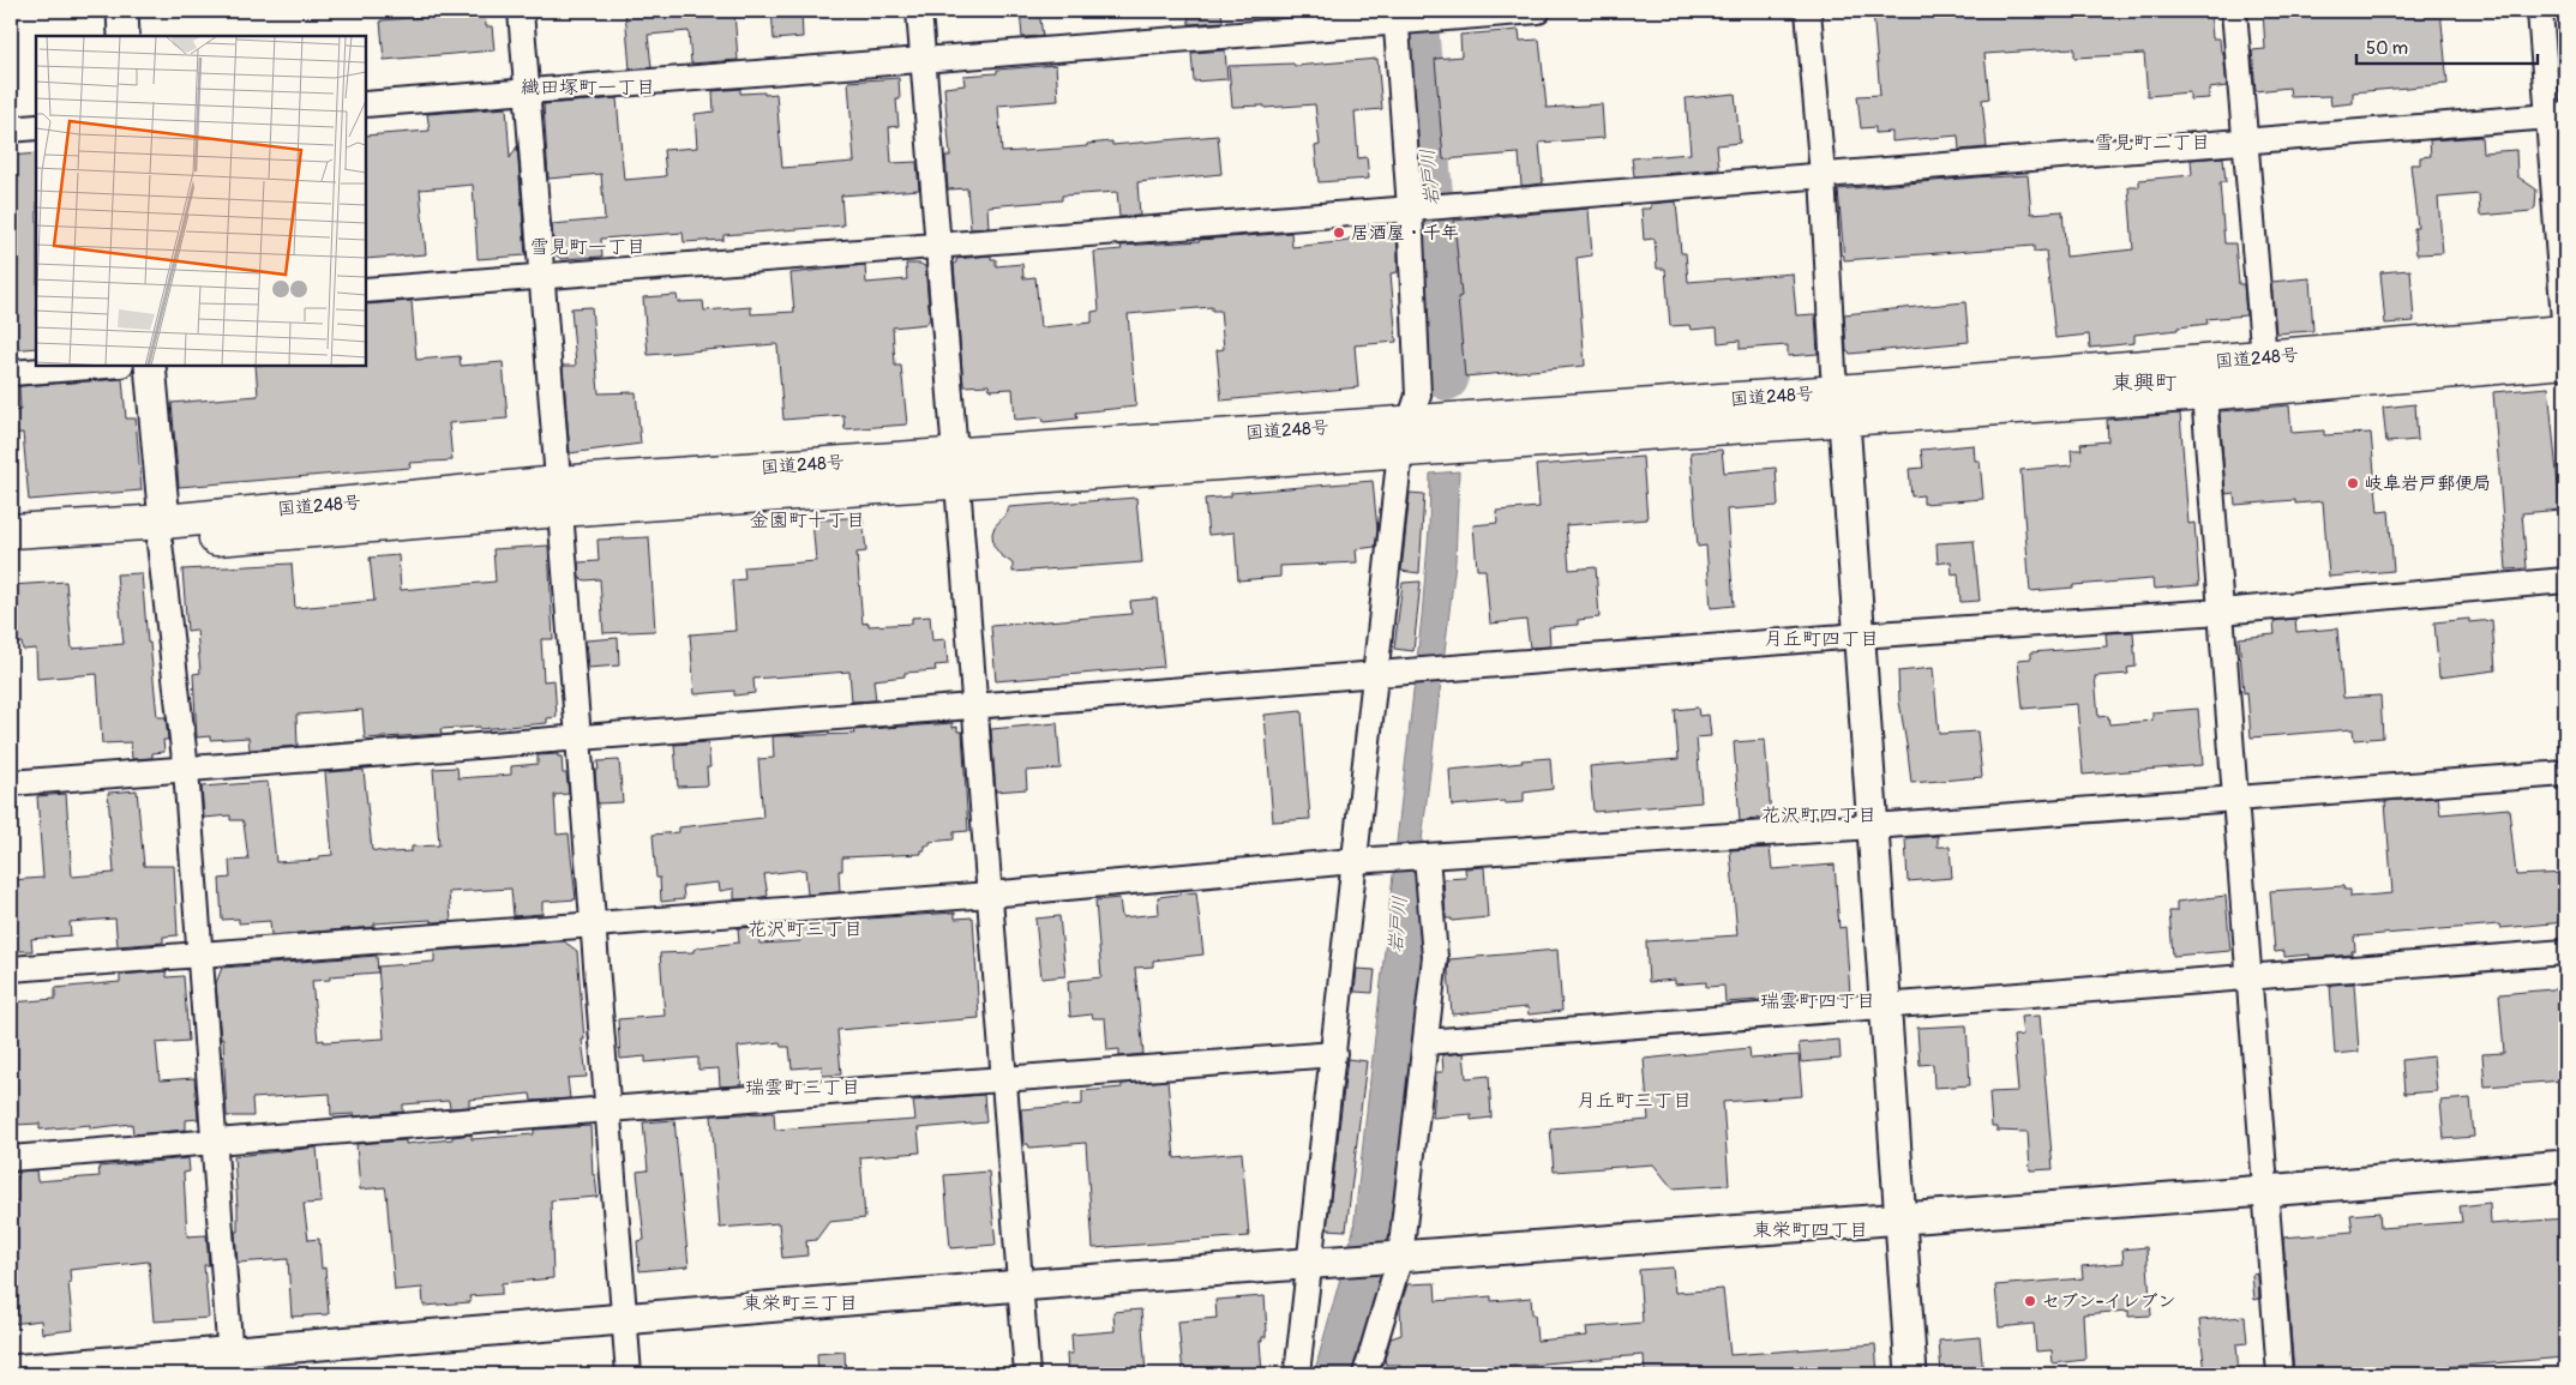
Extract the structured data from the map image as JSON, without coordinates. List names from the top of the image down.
{
  "streets": {
    "highway": ["国道248号"]
  },
  "districts": [
    "織田塚町一丁目",
    "雪見町二丁目",
    "雪見町一丁目",
    "東興町",
    "金園町十丁目",
    "月丘町四丁目",
    "花沢町四丁目",
    "花沢町三丁目",
    "瑞雲町四丁目",
    "瑞雲町三丁目",
    "月丘町三丁目",
    "東栄町四丁目",
    "東栄町三丁目"
  ],
  "water": ["岩戸川"],
  "places": ["居酒屋・千年", "岐阜岩戸郵便局", "セブン-イレブン"],
  "scale_bar": "50 m"
}
